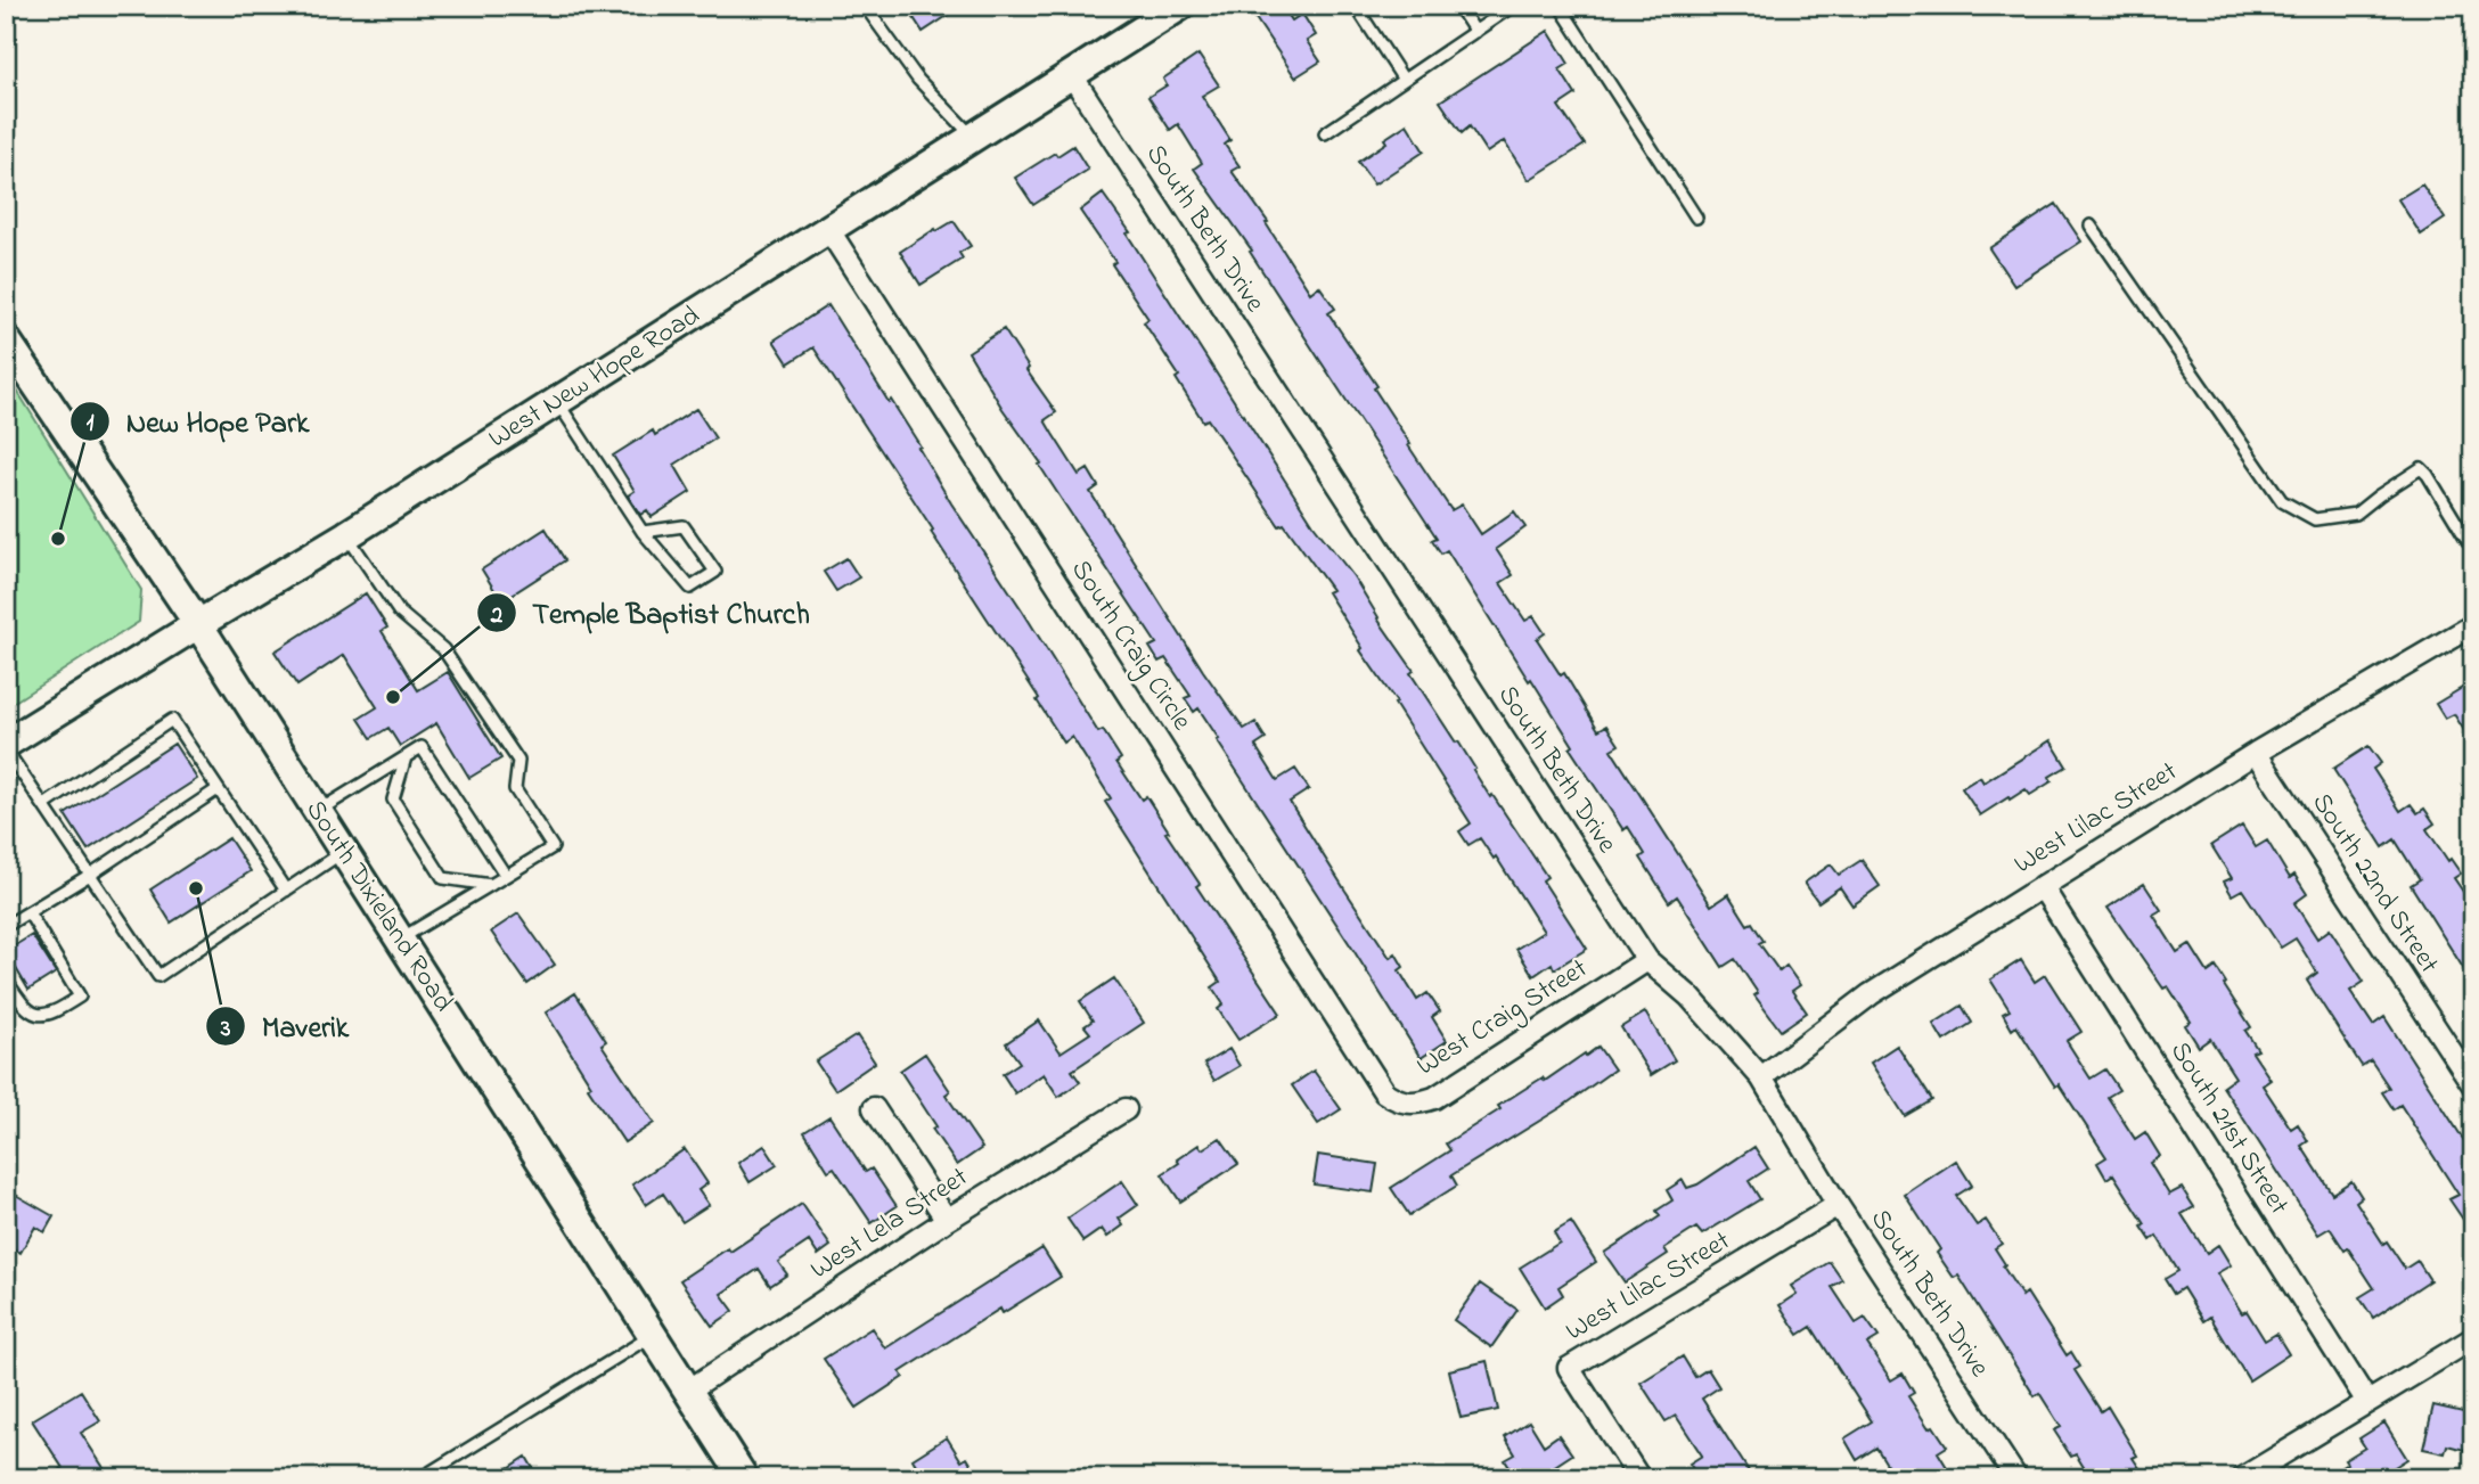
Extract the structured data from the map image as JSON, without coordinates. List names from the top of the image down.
{
  "streets": {
    "main road": ["West New Hope Road", "South Dixieland Road"],
    "street": [
      "South Beth Drive",
      "South Craig Circle",
      "West Lilac Street",
      "South 22nd Street",
      "West Craig Street",
      "South 21st Street",
      "West Lela Street"
    ]
  },
  "crossings": [
    ["South Beth Drive", "West New Hope Road"],
    ["South Beth Drive", "West Lilac Street"],
    ["South Beth Drive", "West Craig Street"],
    ["West New Hope Road", "South Craig Circle"],
    ["West New Hope Road", "South Dixieland Road"],
    ["South Craig Circle", "West Craig Street"],
    ["West Lilac Street", "South 22nd Street"],
    ["West Lilac Street", "South 21st Street"],
    ["South Dixieland Road", "West Lela Street"]
  ],
  "places": ["New Hope Park", "Temple Baptist Church", "Maverik"]
}
